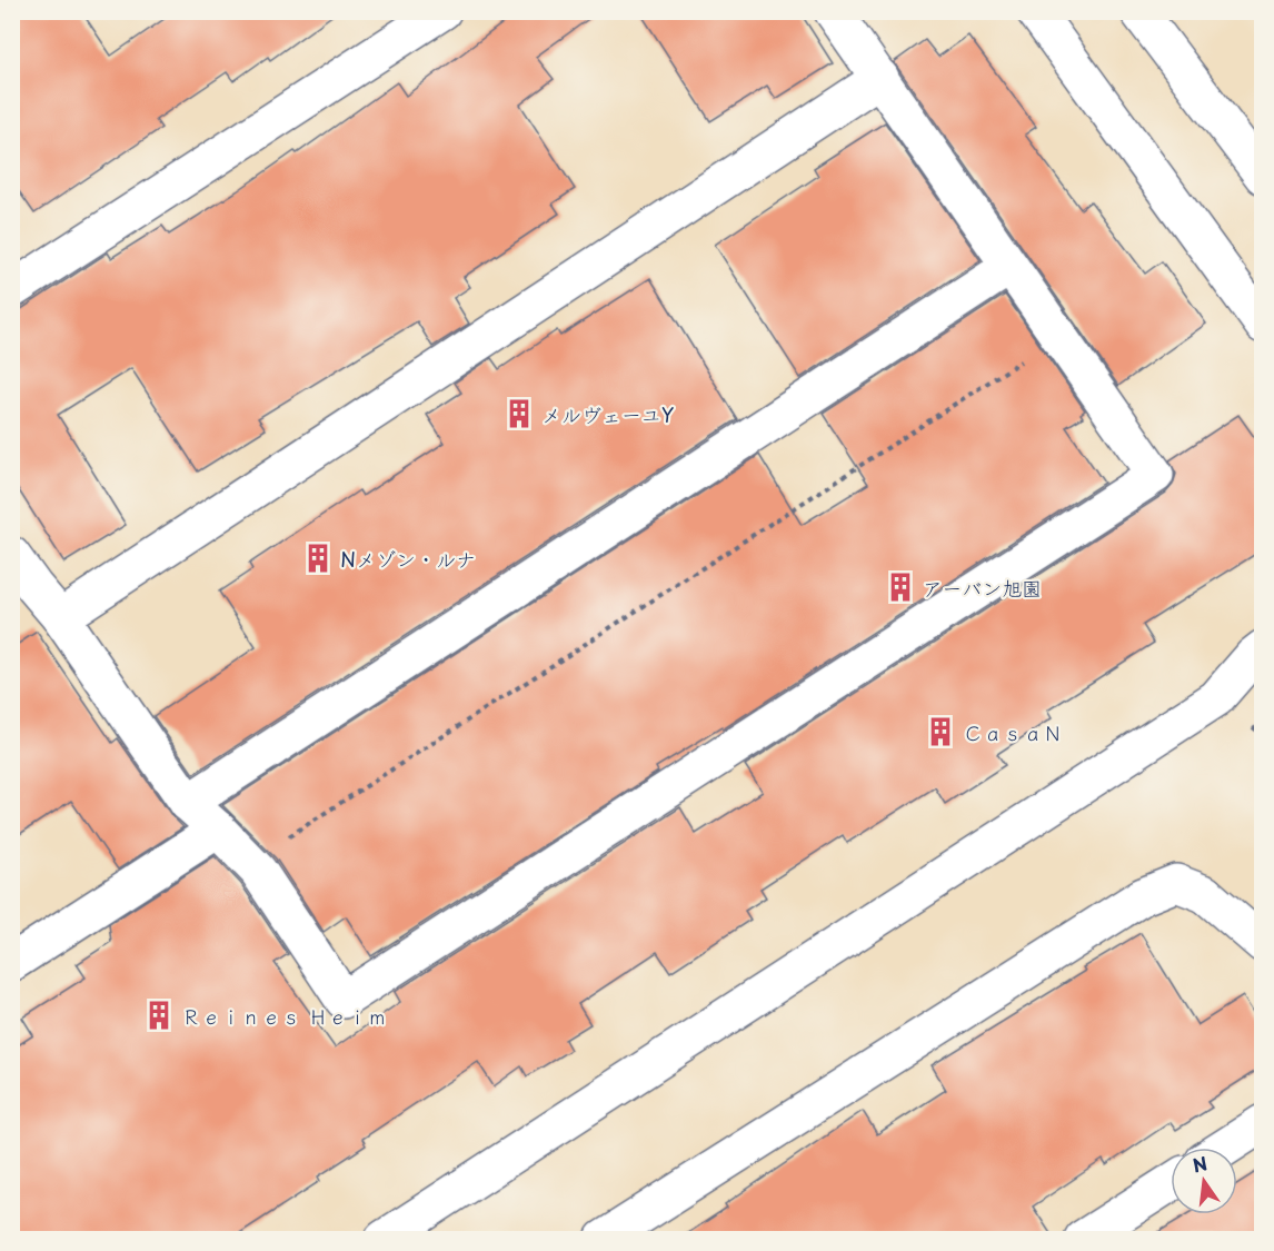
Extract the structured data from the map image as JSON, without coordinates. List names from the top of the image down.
{
  "places": {
    "building": [
      "メルヴェーユY",
      "Nメゾン・ルナ",
      "アーバン旭園",
      "ＣａｓａＮ",
      "Ｒｅｉｎｅｓ Ｈｅｉｍ"
    ]
  },
  "north": "top"
}
